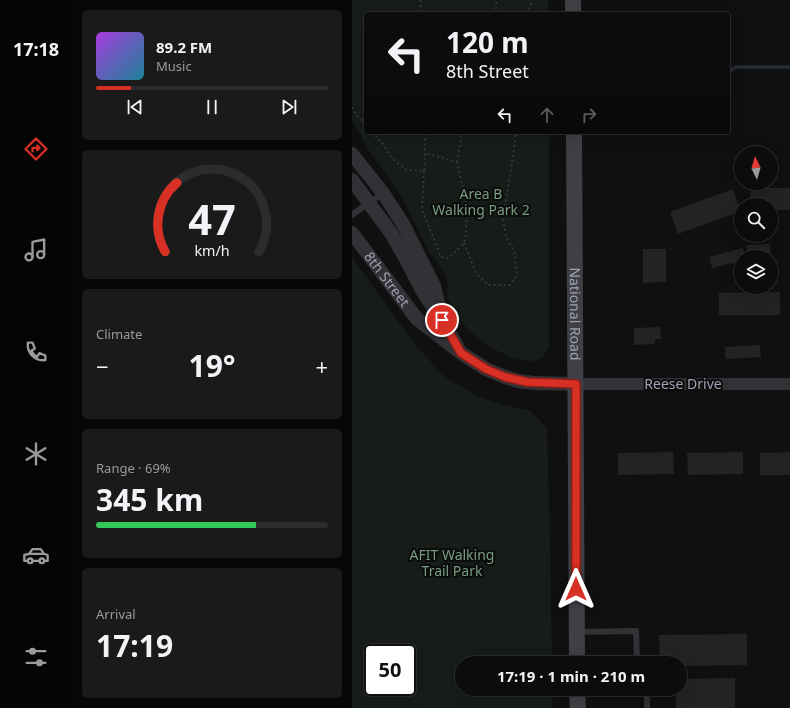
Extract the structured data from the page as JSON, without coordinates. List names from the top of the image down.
{
  "streets": {
    "main road": ["National Road"],
    "street": ["8th Street", "Reese Drive"]
  },
  "crossings": [
    ["8th Street", "National Road"],
    ["8th Street", "Reese Drive"],
    ["National Road", "Reese Drive"]
  ],
  "parks": ["Area B Walking Park 2", "AFIT Walking Trail Park"],
  "north": "top",
  "page": {
    "tabs": "17:18",
    "turn": ["120 m", "8th Street"],
    "song": ["89.2 FM", "Music"],
    "tile": [
      "Climate",
      ["Range · 69%", "345 km"],
      ["Arrival", "17:19"]
    ],
    "heat": ["−", "19°", "+"],
    "limit": "50",
    "trip": "17:19 · 1 min · 210 m",
    "gauge": ["47", "km/h"]
  }
}
